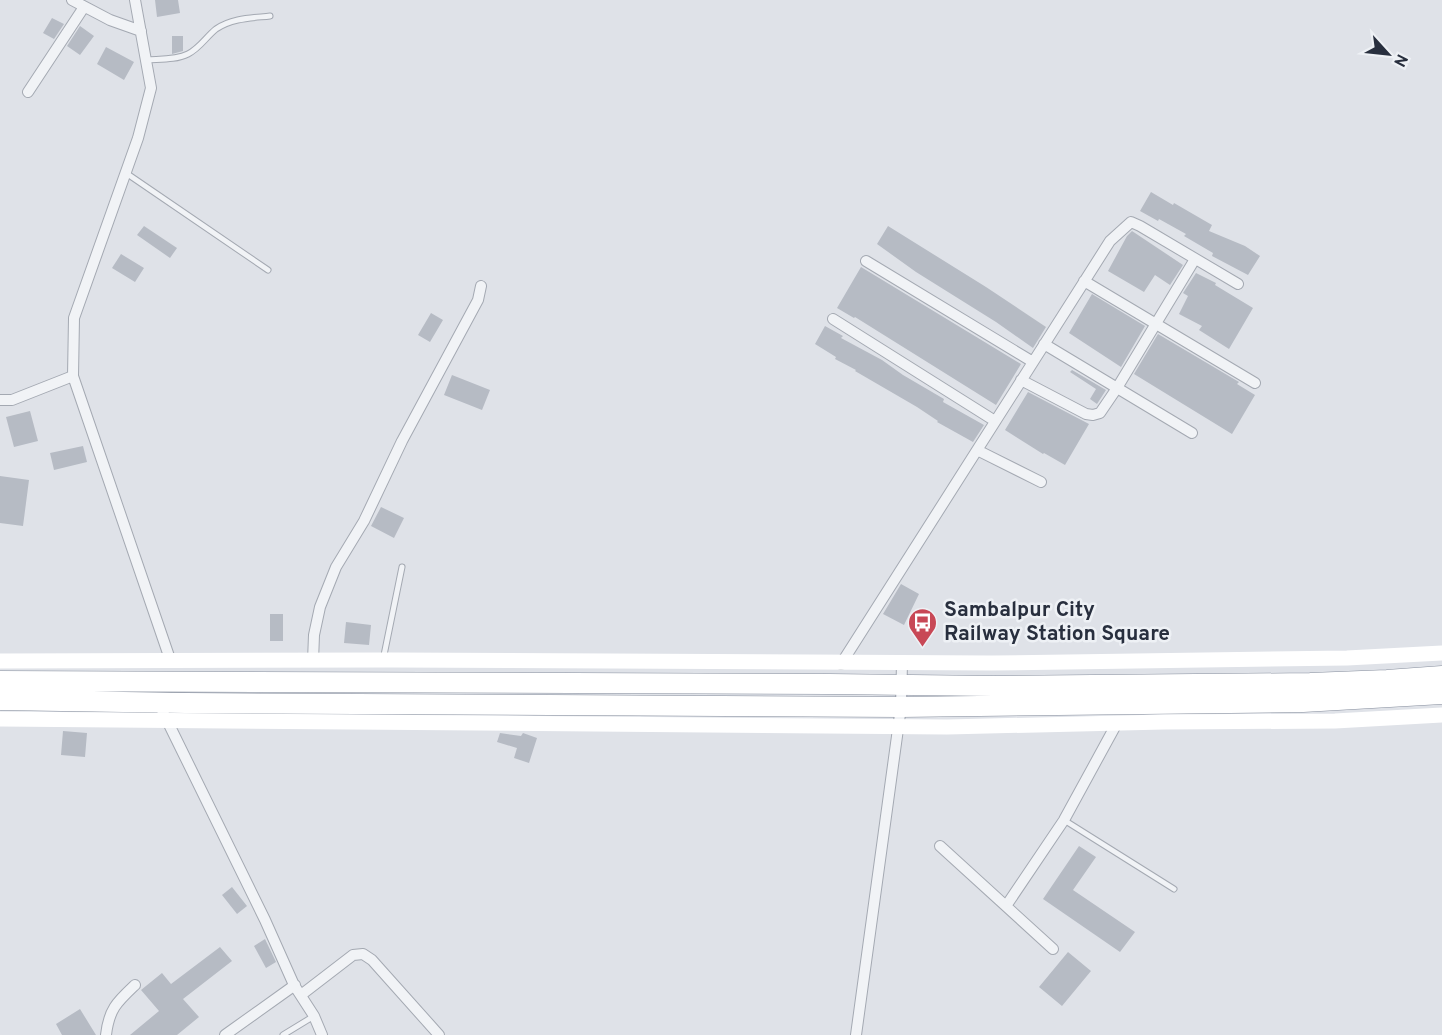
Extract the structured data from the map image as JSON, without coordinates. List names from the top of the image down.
{
  "places": {
    "bus stop": ["Sambalpur City Railway Station Square"]
  },
  "north": "bottom right"
}
